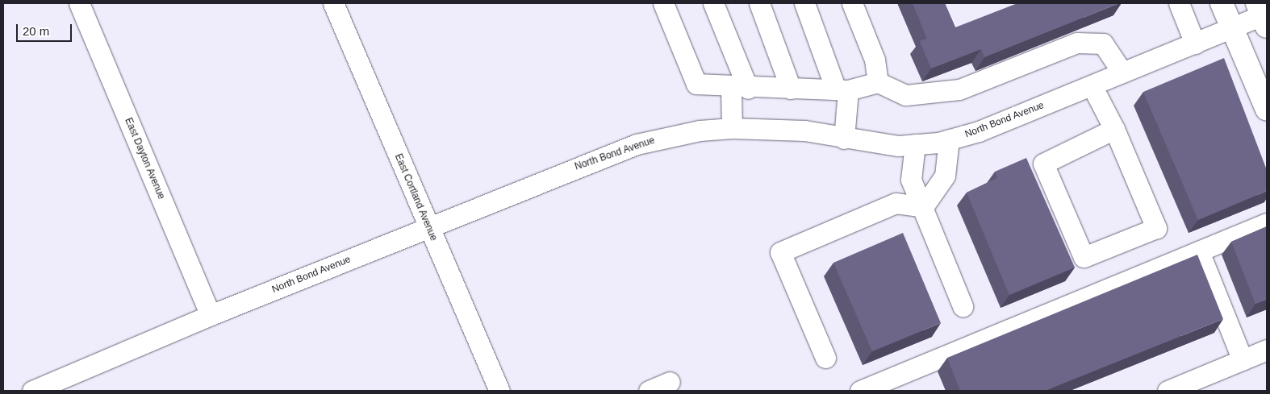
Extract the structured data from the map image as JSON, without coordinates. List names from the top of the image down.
{
  "streets": {
    "street": ["North Bond Avenue", "East Dayton Avenue", "East Cortland Avenue"]
  },
  "crossings": [
    ["North Bond Avenue", "East Dayton Avenue"],
    ["North Bond Avenue", "East Cortland Avenue"]
  ],
  "scale_bar": "20 m"
}
